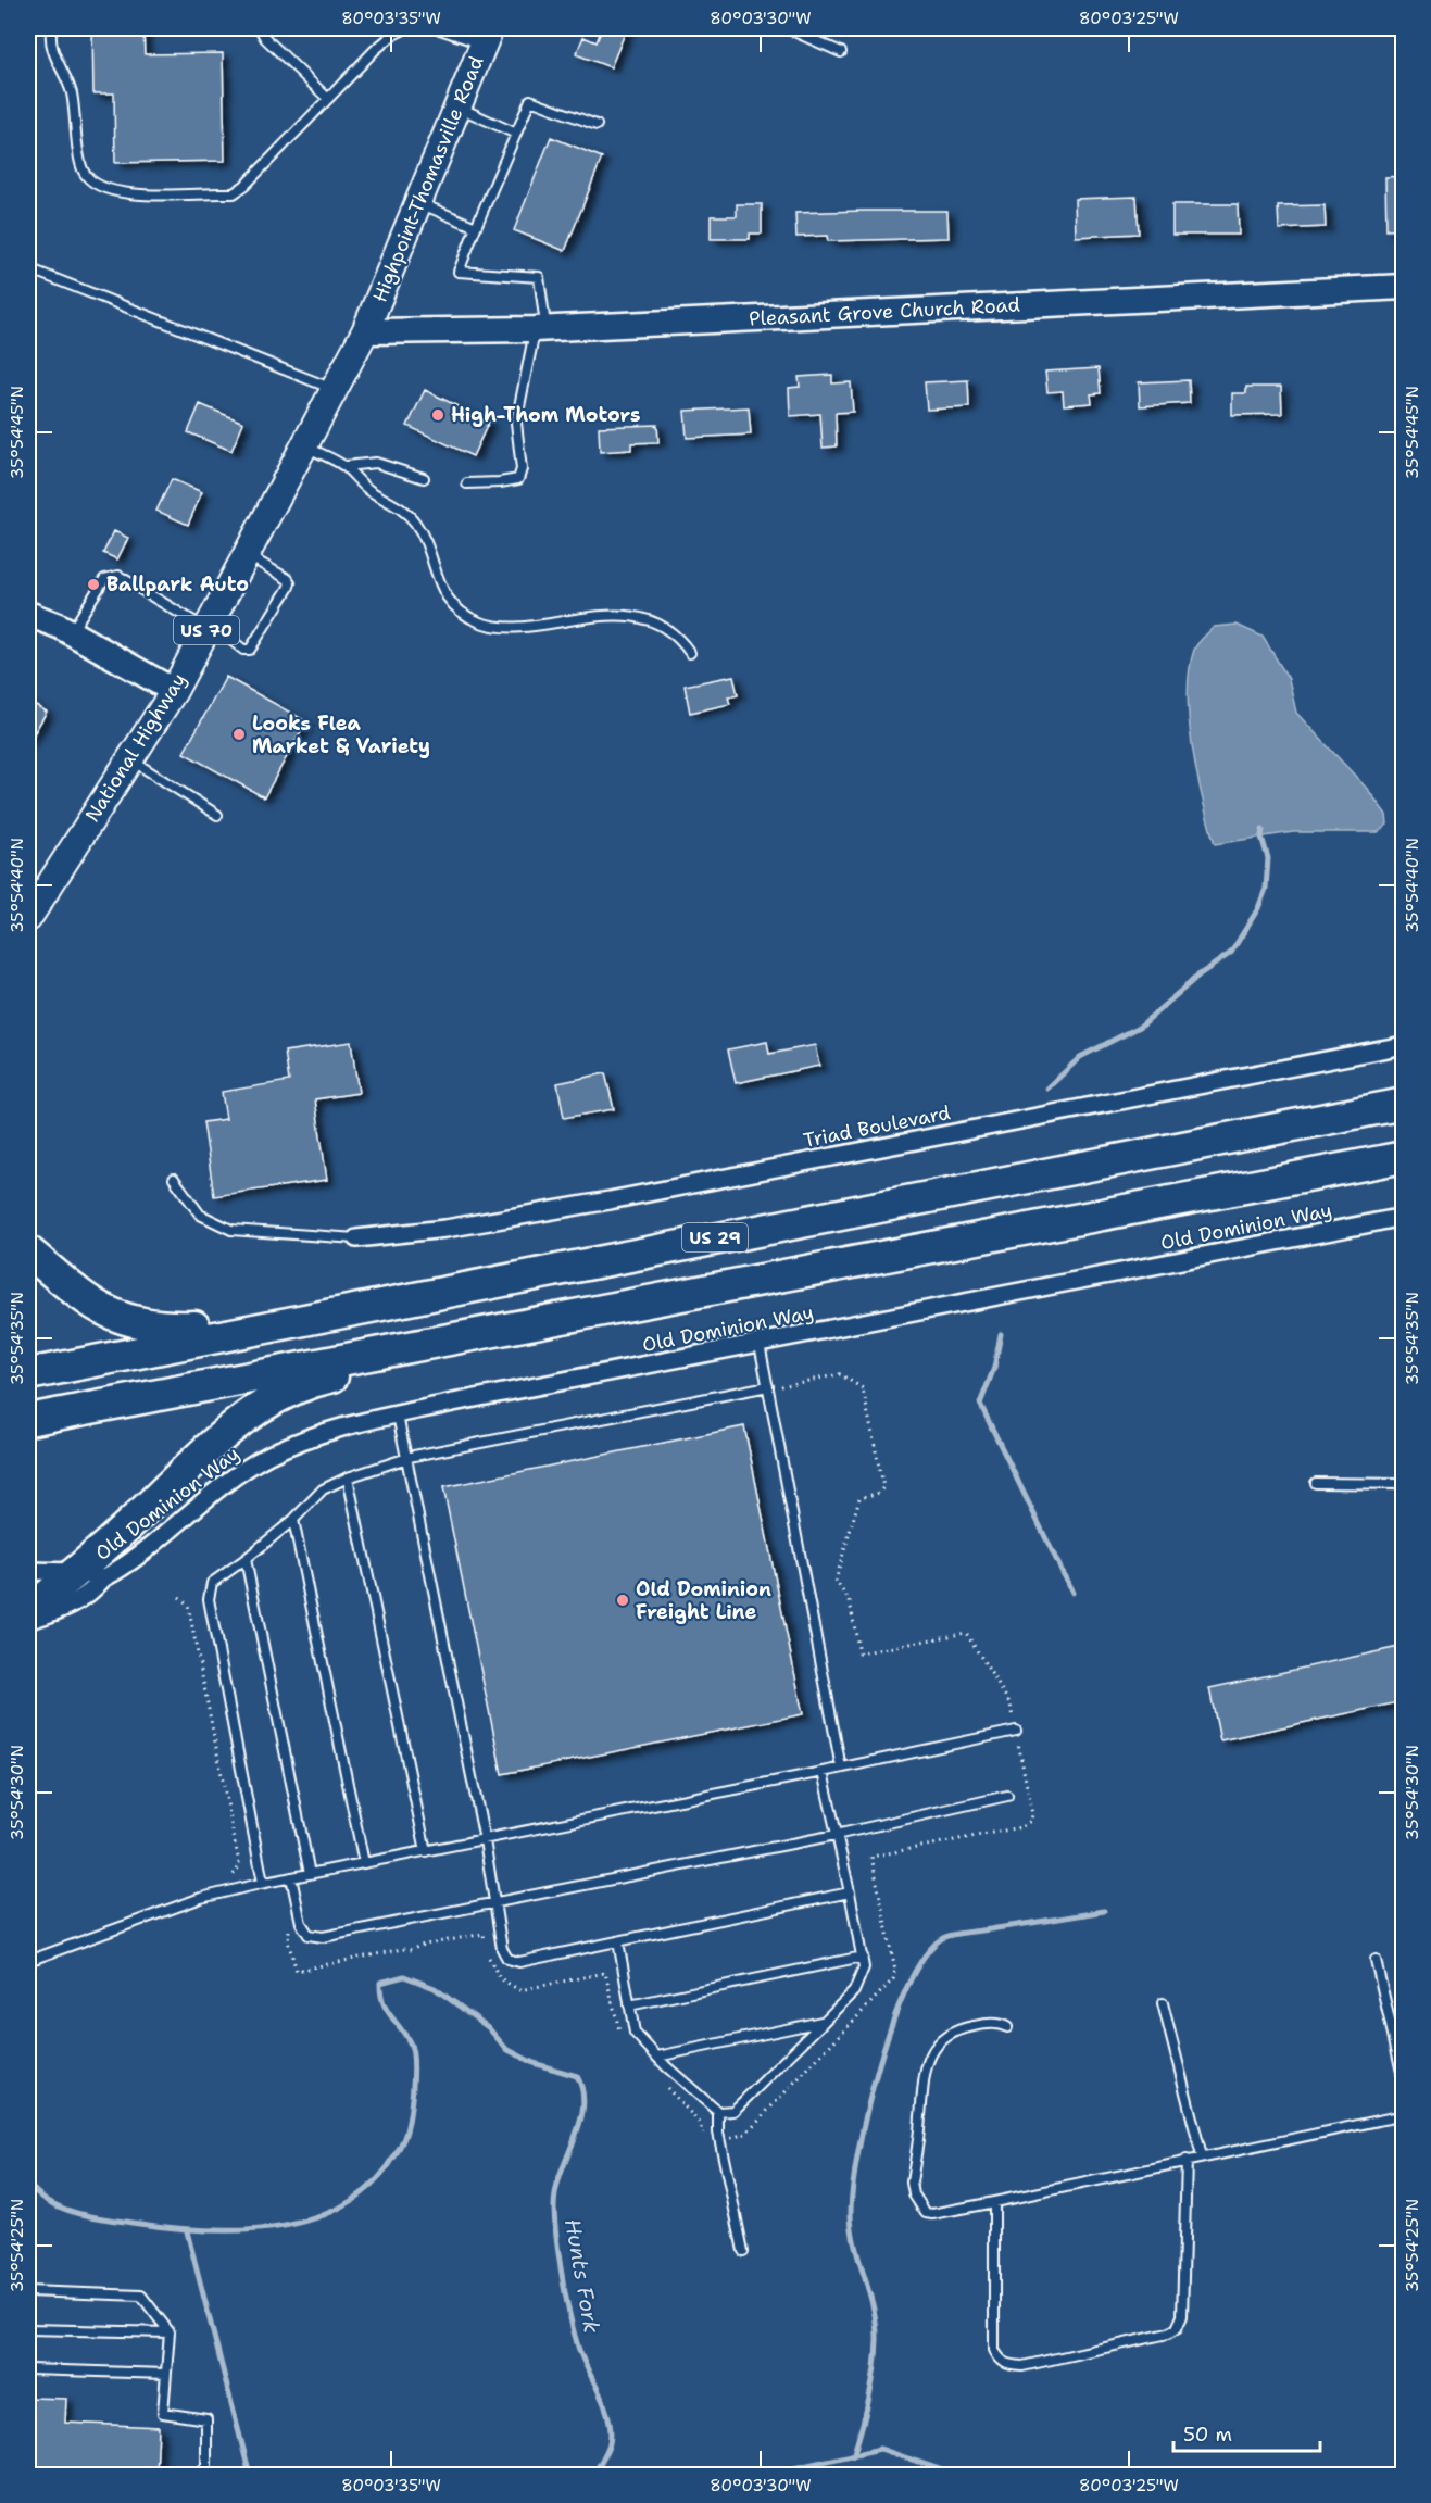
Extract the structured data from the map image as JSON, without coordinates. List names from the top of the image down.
{
  "streets": {
    "highway": ["US 29"],
    "main road": ["Highpoint-Thomasville Road", "US 70", "National Highway"],
    "street": ["Pleasant Grove Church Road", "Triad Boulevard", "Old Dominion Way"]
  },
  "crossings": [
    ["Highpoint-Thomasville Road", "Pleasant Grove Church Road"],
    ["Highpoint-Thomasville Road", "National Highway"],
    ["Pleasant Grove Church Road", "National Highway"]
  ],
  "water": ["Hunts Fork"],
  "places": [
    "High-Thom Motors",
    "Ballpark Auto",
    "Looks Flea Market & Variety",
    "Old Dominion Freight Line"
  ],
  "scale_bar": "50 m",
  "coordinates": [
    "80°03'35\"W",
    "80°03'30\"W",
    "80°03'25\"W",
    "35°54'45\"N",
    "35°54'40\"N",
    "35°54'35\"N",
    "35°54'30\"N",
    "35°54'25\"N"
  ]
}
